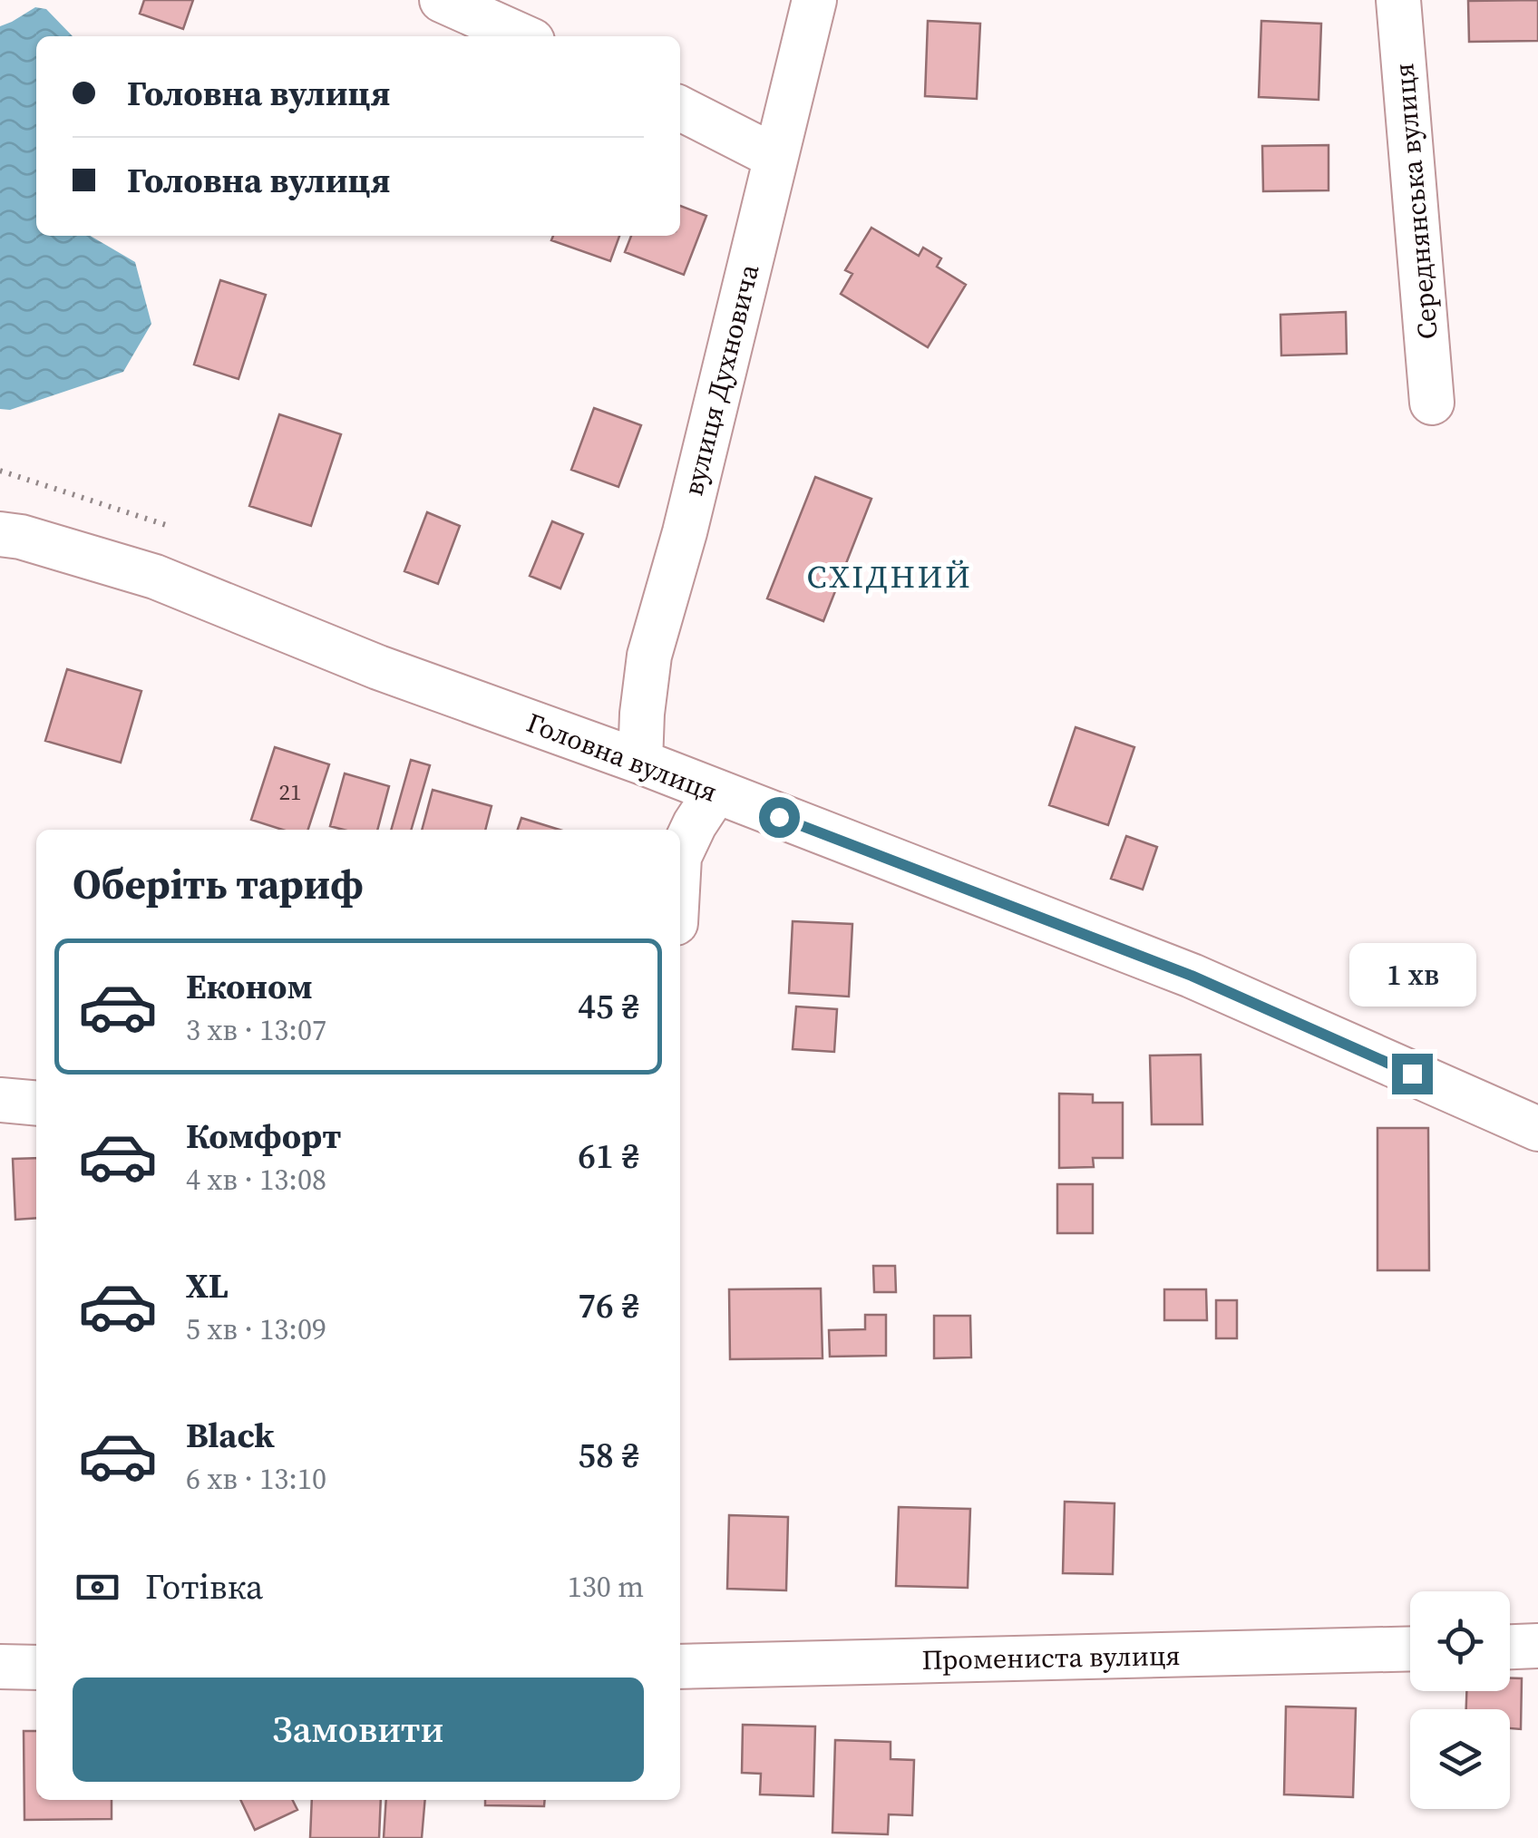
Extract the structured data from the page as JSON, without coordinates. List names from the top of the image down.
{
  "streets": {
    "street": [
      "Середнянська вулиця",
      "вулиця Духновича",
      "Головна вулиця",
      "Промениста вулиця"
    ]
  },
  "crossings": [
    ["вулиця Духновича", "Головна вулиця"]
  ],
  "districts": ["СХІДНИЙ"],
  "house_numbers": ["21"],
  "page": {
    "banner": ["Головна вулиця", "Головна вулиця"],
    "heading": "Оберіть тариф",
    "list": [
      {
        "name": "Економ",
        "note": "3 хв · 13:07",
        "value": "45 ₴"
      },
      {
        "name": "Комфорт",
        "note": "4 хв · 13:08",
        "value": "61 ₴"
      },
      {
        "name": "XL",
        "note": "5 хв · 13:09",
        "value": "76 ₴"
      },
      {
        "name": "Black",
        "note": "6 хв · 13:10",
        "value": "58 ₴"
      }
    ],
    "bubble": "1 хв",
    "pay": ["Готівка", "130 m"],
    "buttons": "Замовити"
  }
}
